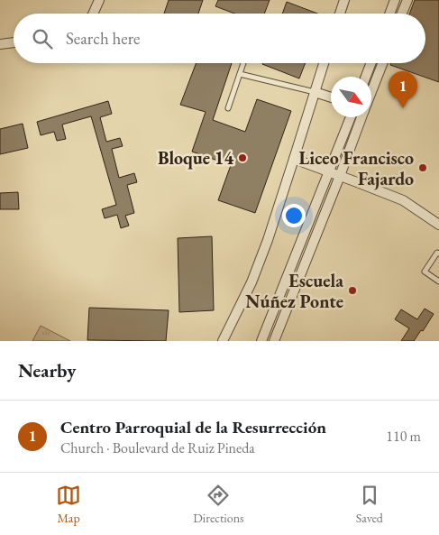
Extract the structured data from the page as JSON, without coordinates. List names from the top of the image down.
{
  "places": ["Bloque 14", "Liceo Francisco Fajardo", "Escuela Núñez Ponte"],
  "north": "bottom right",
  "page": {
    "search": "Search here",
    "pins": "1",
    "heading": "Nearby",
    "list": [
      {
        "mark": "1",
        "name": "Centro Parroquial de la Resurrección",
        "note": "Church · Boulevard de Ruiz Pineda",
        "value": "110 m"
      }
    ],
    "nav": ["Map", "Directions", "Saved"]
  }
}
